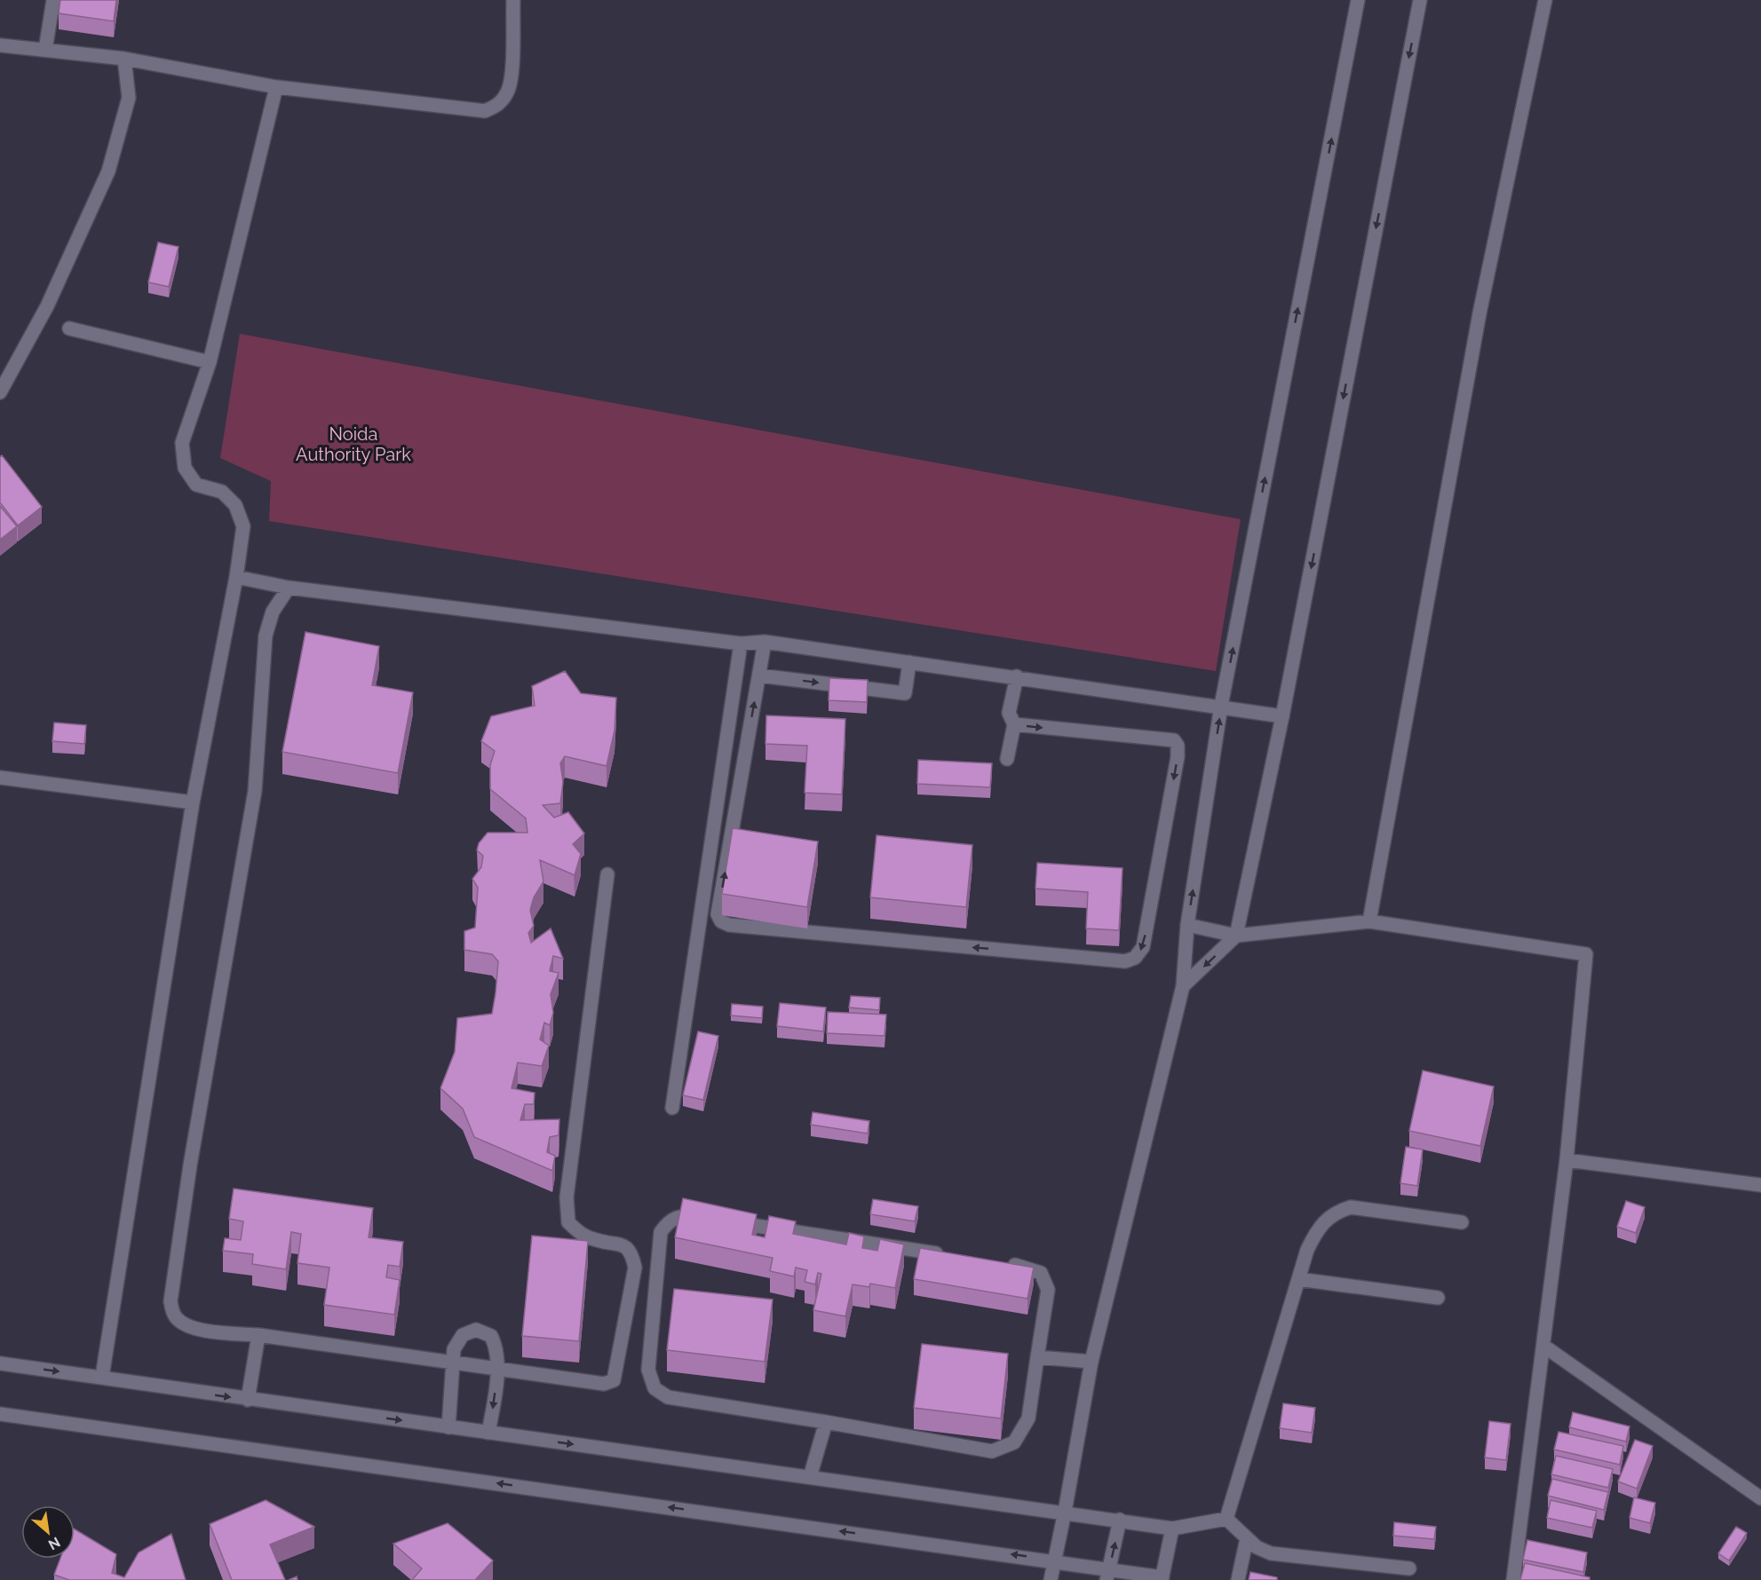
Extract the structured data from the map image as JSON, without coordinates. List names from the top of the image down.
{
  "parks": ["Noida Authority Park"],
  "north": "bottom right"
}
